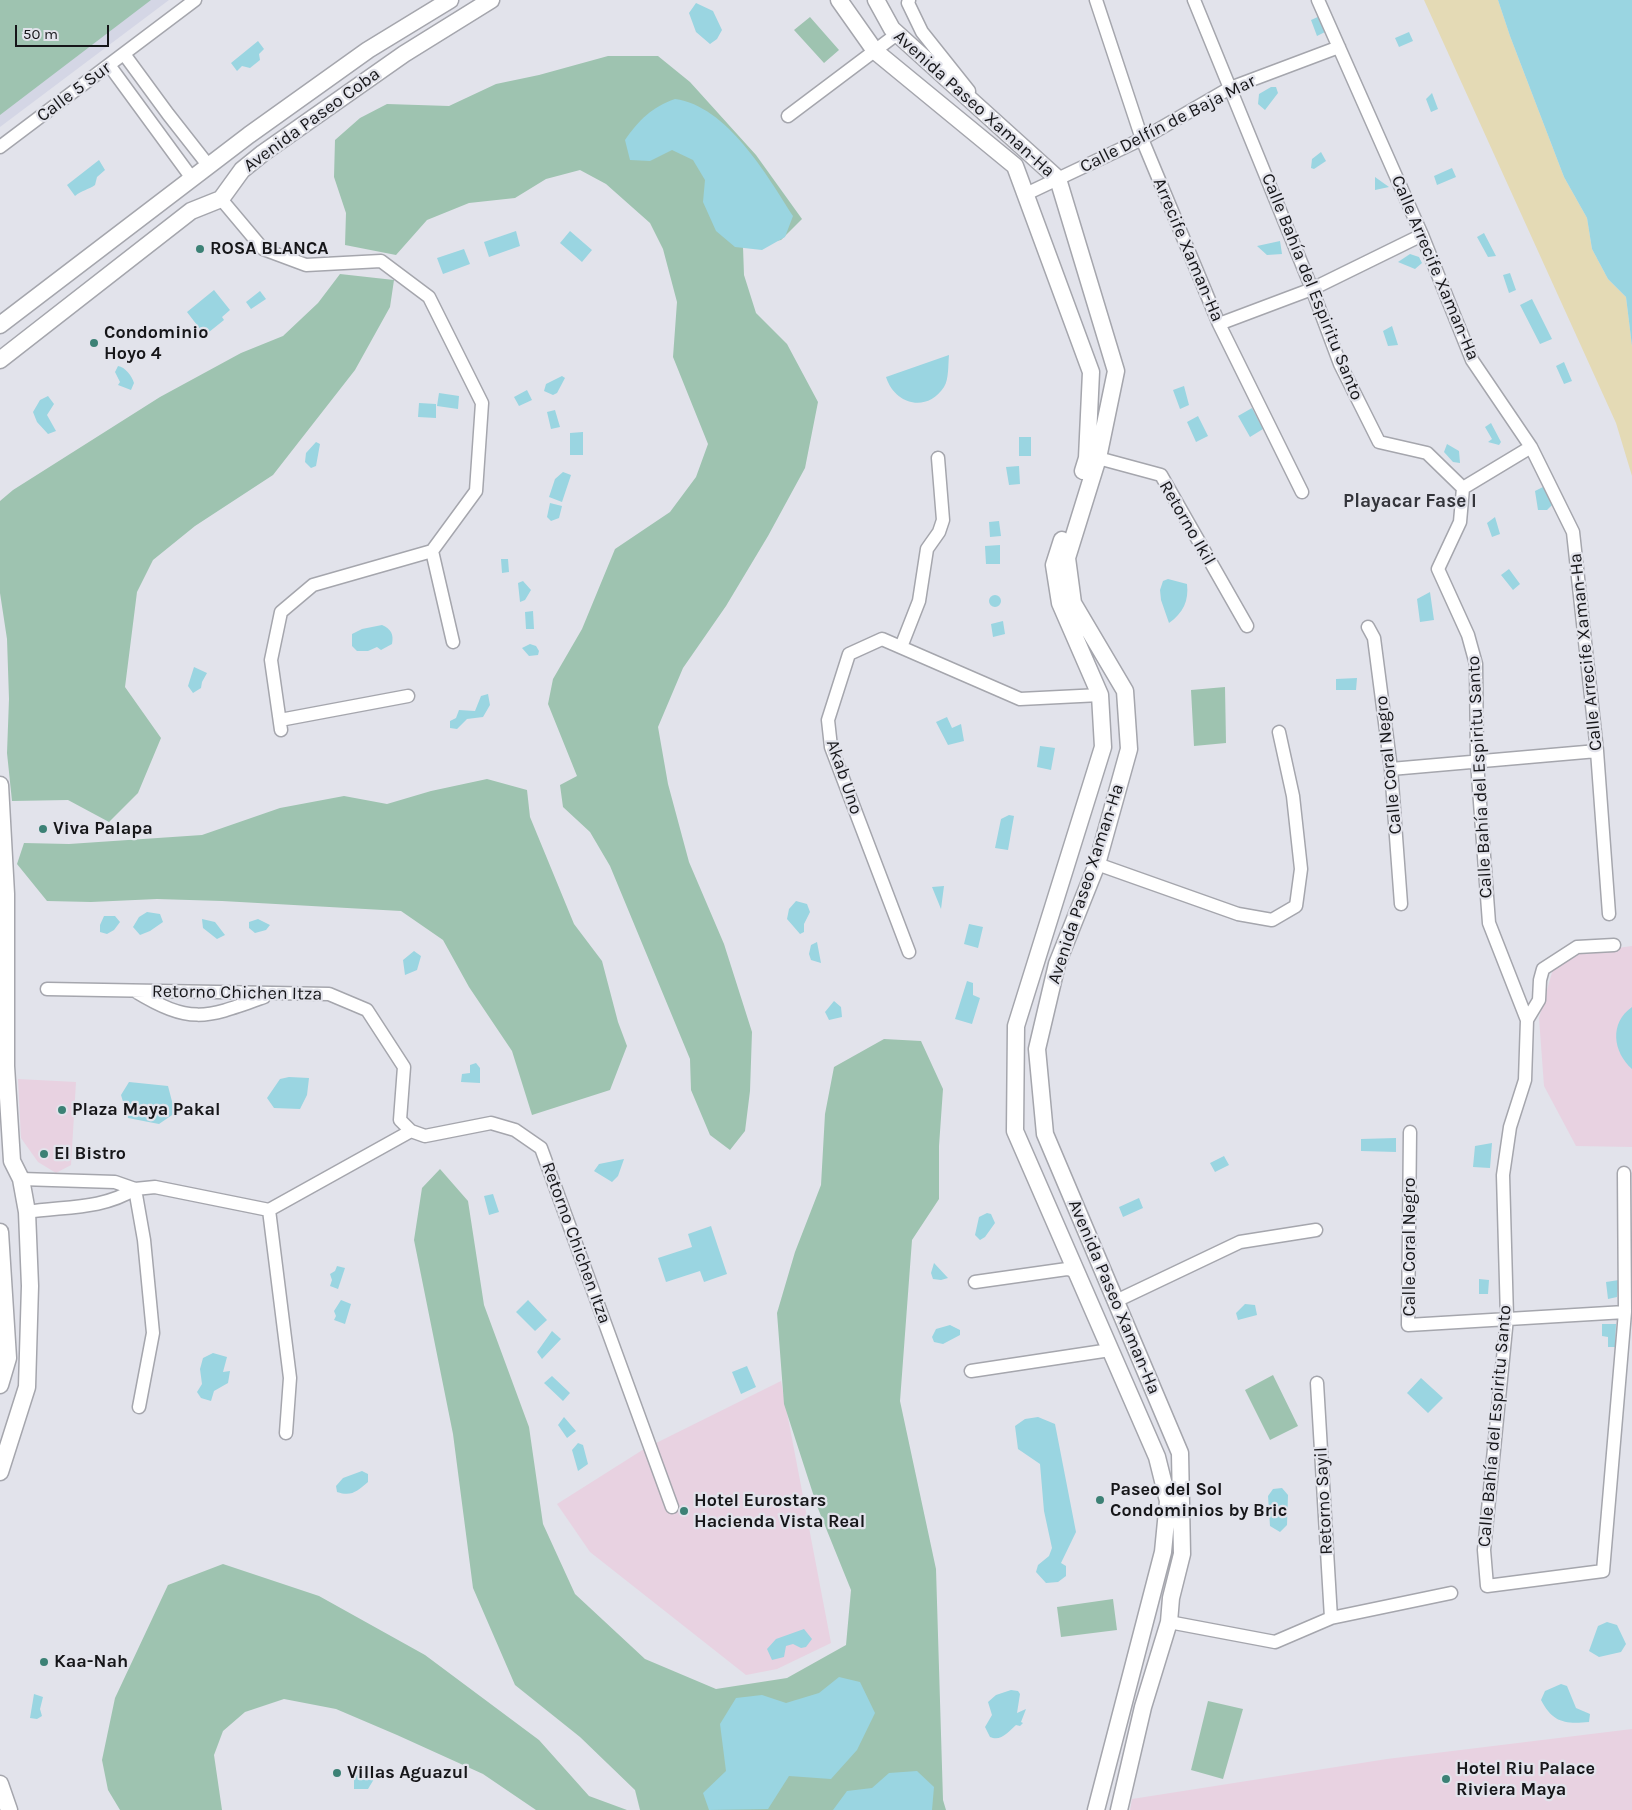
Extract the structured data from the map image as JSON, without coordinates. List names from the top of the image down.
{
  "streets": {
    "main road": ["Avenida Paseo Xaman-Ha", "Avenida Paseo Coba"],
    "street": [
      "Calle 5 Sur",
      "Calle Delfín de Baja Mar",
      "Arrecife Xaman-Ha",
      "Calle Arrecife Xaman-Ha",
      "Calle Bahía del Espiritu Santo",
      "Retorno Ikil",
      "Calle Coral Negro",
      "Akab Uno",
      "Retorno Chichen Itza",
      "Retorno Sayil"
    ]
  },
  "crossings": [
    ["Avenida Paseo Xaman-Ha", "Calle Delfín de Baja Mar"],
    ["Avenida Paseo Xaman-Ha", "Retorno Ikil"],
    ["Avenida Paseo Xaman-Ha", "Akab Uno"],
    ["Calle Delfín de Baja Mar", "Arrecife Xaman-Ha"],
    ["Calle Delfín de Baja Mar", "Calle Arrecife Xaman-Ha"],
    ["Calle Delfín de Baja Mar", "Calle Bahía del Espiritu Santo"],
    ["Calle Bahía del Espiritu Santo", "Calle Coral Negro"]
  ],
  "districts": ["Playacar Fase I"],
  "places": [
    "ROSA BLANCA",
    "Condominio Hoyo 4",
    "Viva Palapa",
    "Plaza Maya Pakal",
    "El Bistro",
    "Paseo del Sol Condominios by Bric",
    "Hotel Eurostars Hacienda Vista Real",
    "Kaa-Nah",
    "Villas Aguazul",
    "Hotel Riu Palace Riviera Maya"
  ],
  "scale_bar": "50 m"
}
